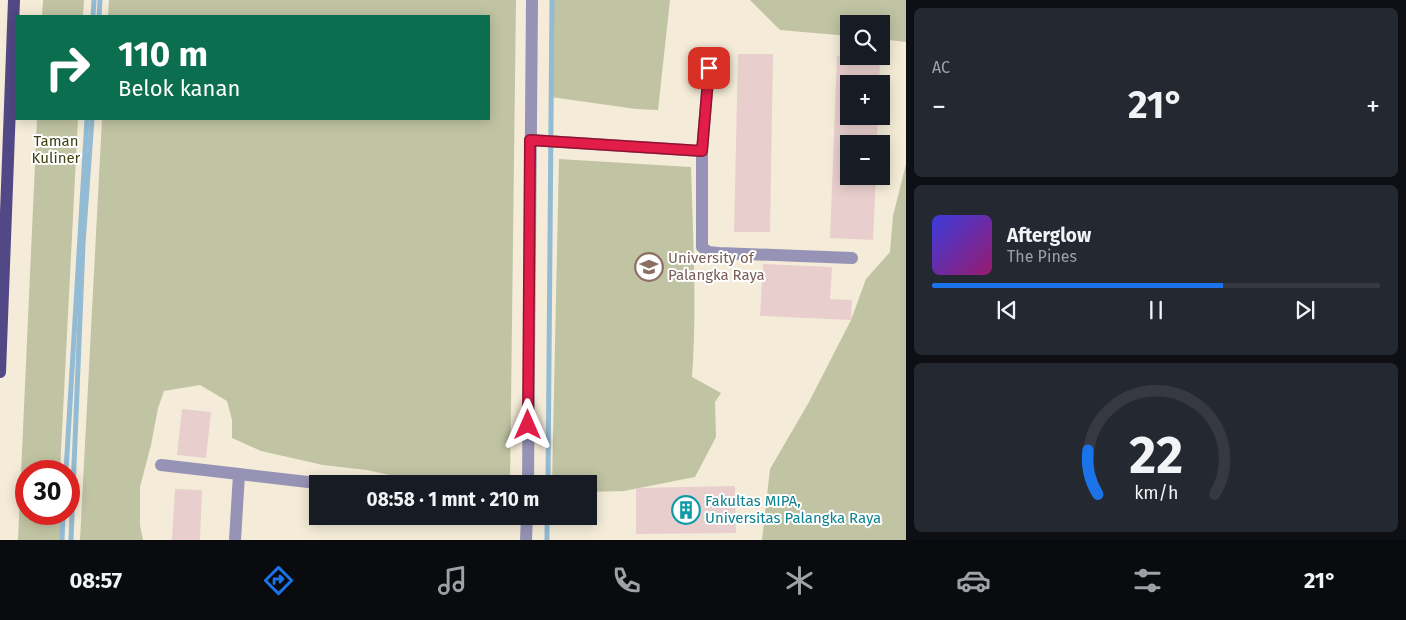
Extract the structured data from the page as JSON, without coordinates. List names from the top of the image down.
{
  "parks": ["Taman Kuliner"],
  "places": {
    "school or university": ["University of Palangka Raya"],
    "building": ["Fakultas MIPA, Universitas Palangka Raya"]
  },
  "page": {
    "tile": "AC",
    "map_buttons": ["+", "−"],
    "turn": ["110 m", "Belok kanan"],
    "heat": ["−", "21°", "+"],
    "song": ["Afterglow", "The Pines"],
    "limit": "30",
    "trip": "08:58 · 1 mnt · 210 m",
    "tabs": ["08:57", "21°"],
    "gauge": ["22", "km/h"]
  }
}
